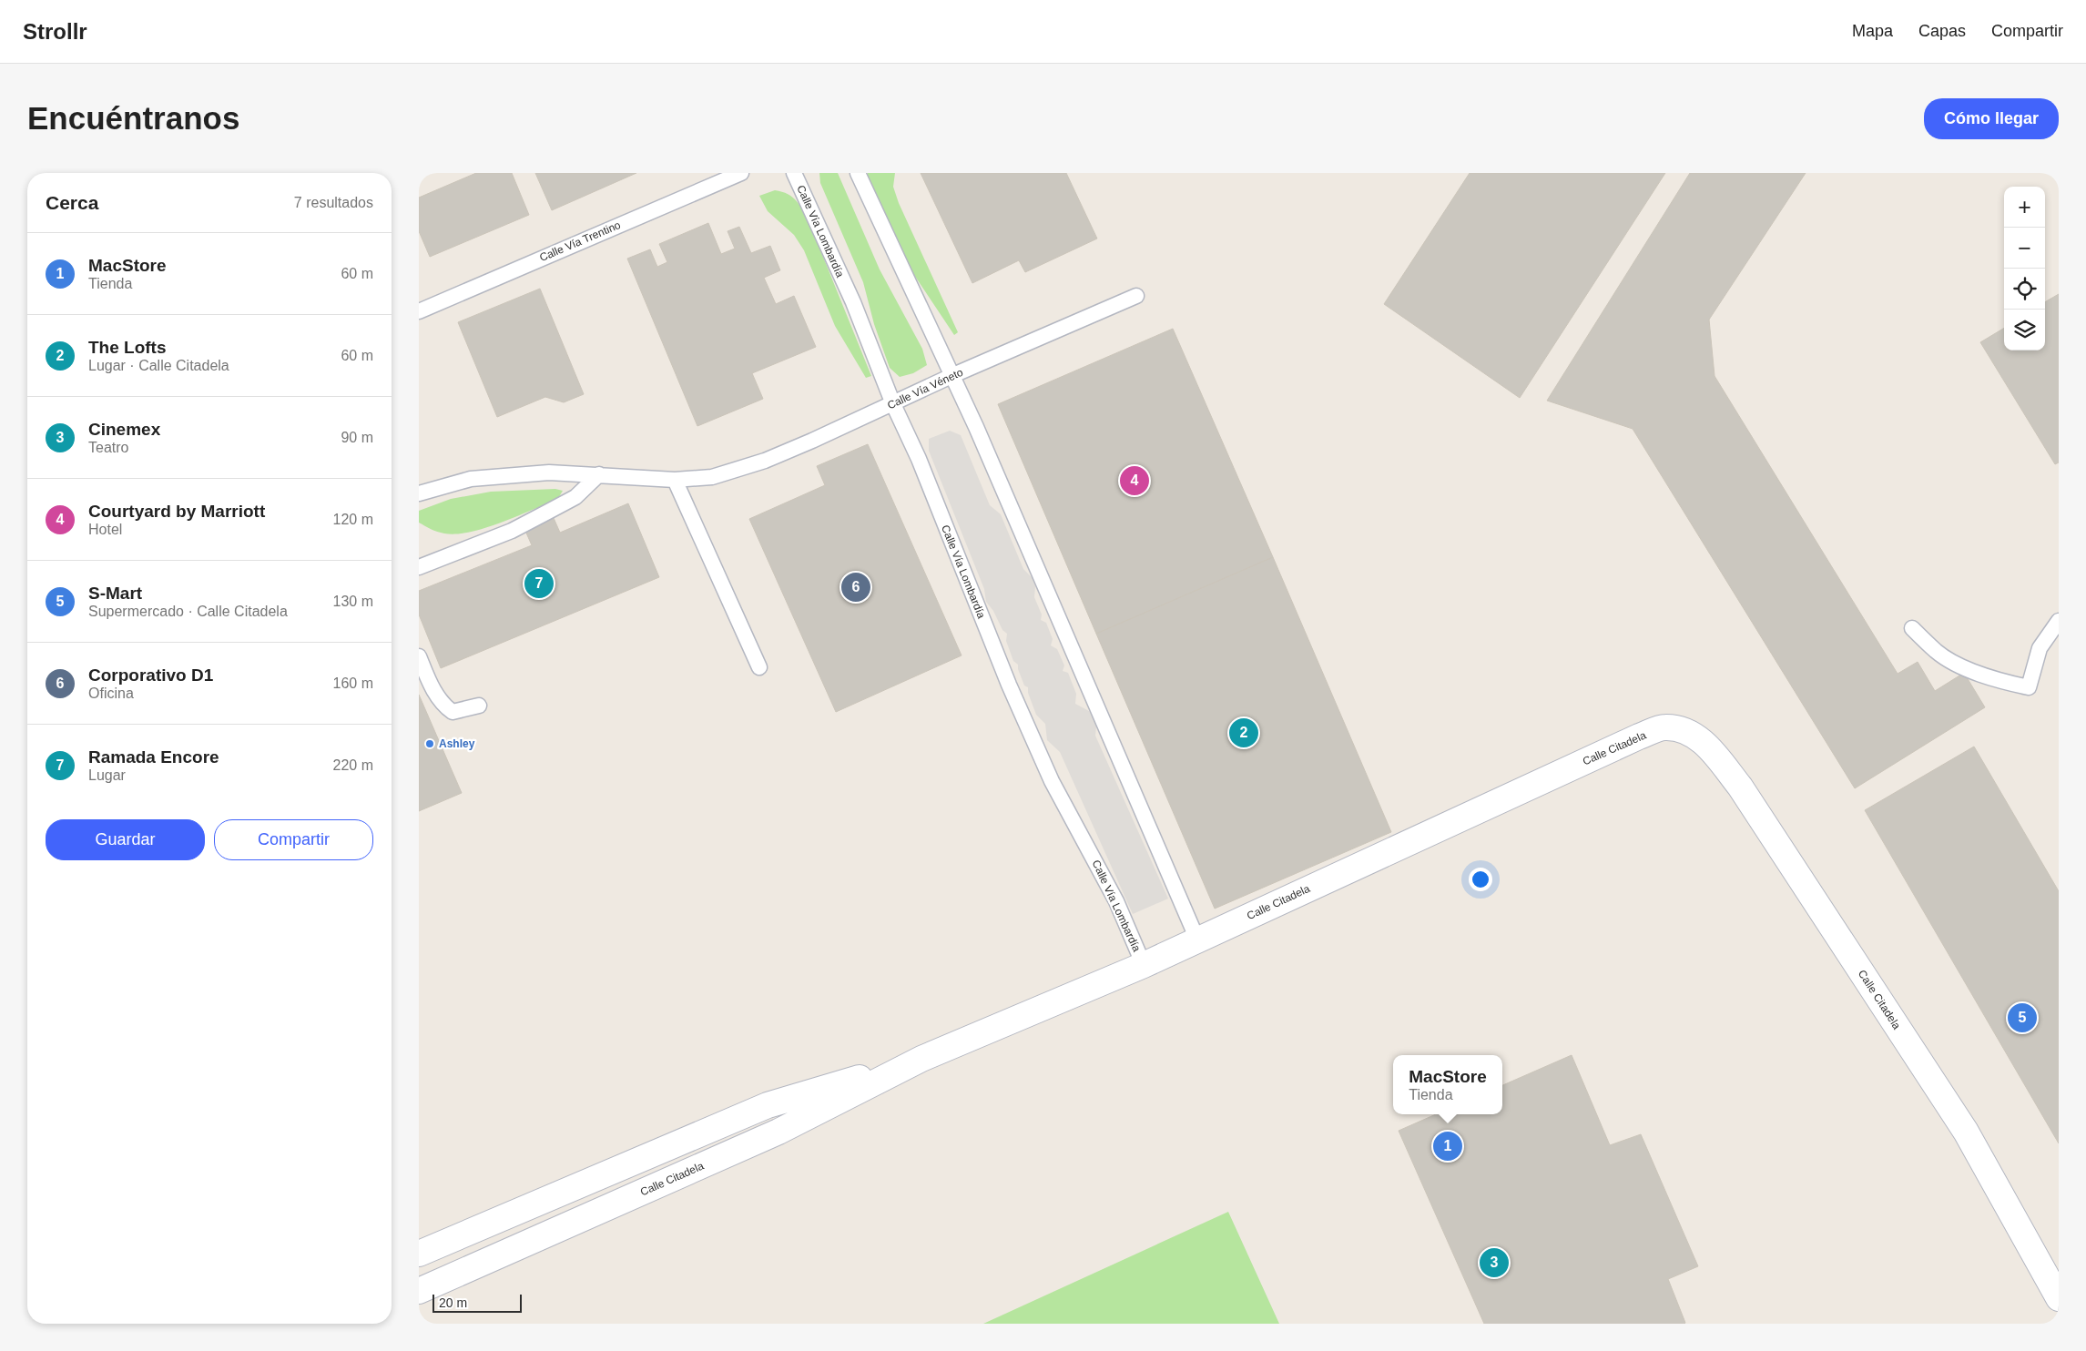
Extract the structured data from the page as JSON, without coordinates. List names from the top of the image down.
{
  "streets": {
    "street": ["Calle Citadela"],
    "lane": ["Calle Vía Lombardía", "Calle Vía Trentino", "Calle Vía Véneto"]
  },
  "crossings": [
    ["Calle Vía Lombardía", "Calle Vía Véneto"],
    ["Calle Vía Lombardía", "Calle Citadela"]
  ],
  "places": ["Ashley"],
  "scale_bar": "20 m",
  "page": {
    "header": "Strollr",
    "nav": ["Mapa", "Capas", "Compartir"],
    "buttons": [
      "Cómo llegar",
      ["Guardar", "Compartir"]
    ],
    "title": "Encuéntranos",
    "heading": ["Cerca", "7 resultados"],
    "map_buttons": ["+", "−"],
    "list": [
      {
        "mark": "1",
        "name": "MacStore",
        "note": "Tienda",
        "value": "60 m"
      },
      {
        "mark": "2",
        "name": "The Lofts",
        "note": "Lugar · Calle Citadela",
        "value": "60 m"
      },
      {
        "mark": "3",
        "name": "Cinemex",
        "note": "Teatro",
        "value": "90 m"
      },
      {
        "mark": "4",
        "name": "Courtyard by Marriott",
        "note": "Hotel",
        "value": "120 m"
      },
      {
        "mark": "5",
        "name": "S-Mart",
        "note": "Supermercado · Calle Citadela",
        "value": "130 m"
      },
      {
        "mark": "6",
        "name": "Corporativo D1",
        "note": "Oficina",
        "value": "160 m"
      },
      {
        "mark": "7",
        "name": "Ramada Encore",
        "note": "Lugar",
        "value": "220 m"
      }
    ],
    "pins": [
      "4",
      "7",
      "6",
      "2",
      "5",
      "1",
      "3"
    ],
    "popup": ["MacStore", "Tienda"],
    "scale": "20 m"
  }
}
